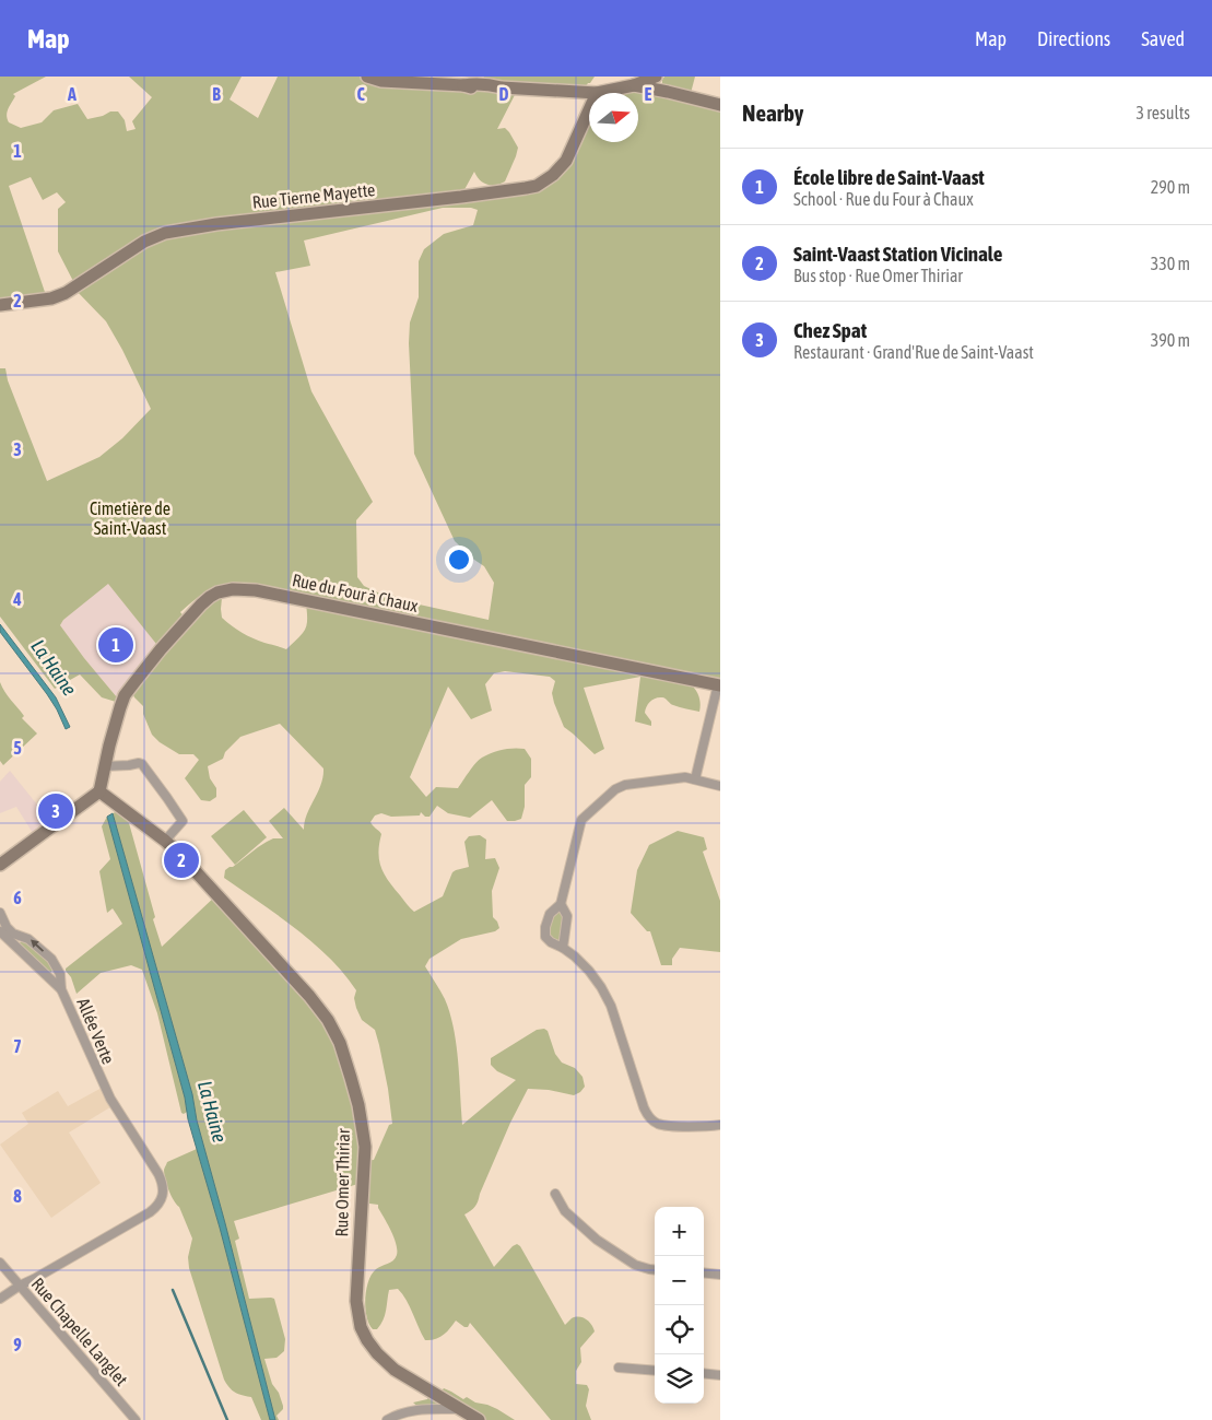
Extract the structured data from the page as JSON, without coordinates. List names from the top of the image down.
{
  "streets": {
    "street": [
      "Rue Tierne Mayette",
      "Rue du Four à Chaux",
      "Allée Verte",
      "Rue Omer Thiriar",
      "Rue Chapelle Langlet"
    ]
  },
  "crossings": [
    ["Rue du Four à Chaux", "Rue Omer Thiriar"],
    ["Allée Verte", "Rue Chapelle Langlet"]
  ],
  "water": ["La Haine"],
  "parks": ["Cimetière de Saint-Vaast"],
  "north": "right",
  "page": {
    "header": "Map",
    "nav": ["Map", "Directions", "Saved"],
    "heading": ["Nearby", "3 results"],
    "list": [
      {
        "mark": "1",
        "name": "École libre de Saint-Vaast",
        "note": "School · Rue du Four à Chaux",
        "value": "290 m"
      },
      {
        "mark": "2",
        "name": "Saint-Vaast Station Vicinale",
        "note": "Bus stop · Rue Omer Thiriar",
        "value": "330 m"
      },
      {
        "mark": "3",
        "name": "Chez Spat",
        "note": "Restaurant · Grand'Rue de Saint-Vaast",
        "value": "390 m"
      }
    ],
    "pins": ["1", "3", "2"],
    "map_buttons": ["+", "−"]
  },
  "grid": {
    "columns": [
      "A",
      "B",
      "C",
      "D",
      "E"
    ],
    "rows": [
      "1",
      "2",
      "3",
      "4",
      "5",
      "6",
      "7",
      "8",
      "9"
    ]
  }
}
